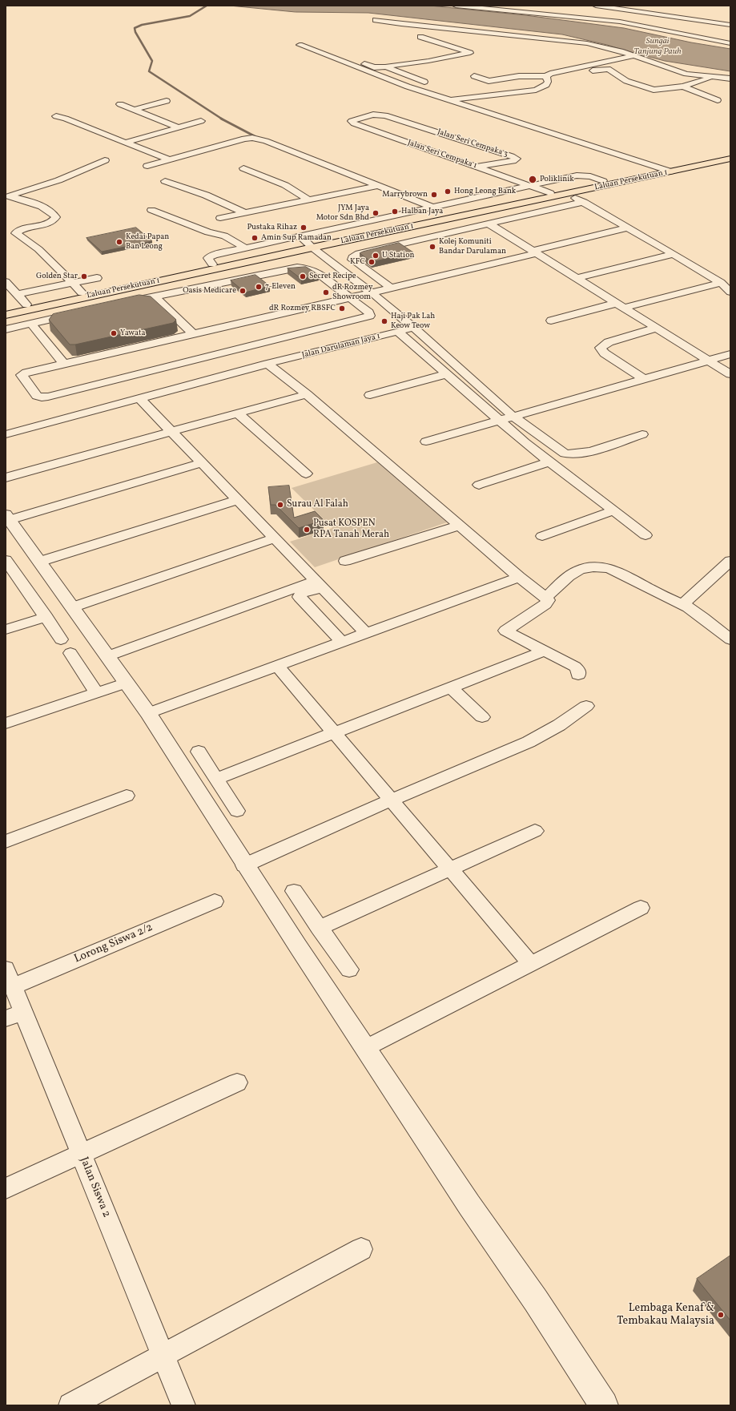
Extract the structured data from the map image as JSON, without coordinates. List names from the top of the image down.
{
  "streets": {
    "highway": ["Laluan Persekutuan 1"],
    "street": [
      "Jalan Seri Cempaka 3",
      "Jalan Seri Cempaka 1",
      "Jalan Darulaman Jaya 1",
      "Lorong Siswa 2/2",
      "Jalan Siswa 2"
    ]
  },
  "crossings": [
    ["Jalan Seri Cempaka 3", "Jalan Seri Cempaka 1"],
    ["Jalan Seri Cempaka 1", "Laluan Persekutuan 1"],
    ["Lorong Siswa 2/2", "Jalan Siswa 2"]
  ],
  "water": ["Sungai Tanjung Pauh"],
  "places": [
    "Poliklinik",
    "Hong Leong Bank",
    "Marrybrown",
    "Halban Jaya",
    "JYM Jaya Motor Sdn Bhd",
    "Pustaka Rihaz",
    "Amin Sup Ramadan",
    "Kedai Papan Ban Leong",
    "Kolej Komuniti Bandar Darulaman",
    "U Station",
    "KFC",
    "Golden Star",
    "Secret Recipe",
    "7-Eleven",
    "Oasis Medicare",
    "dR Rozmey Showroom",
    "dR Rozmey RBSFC",
    "Haji Pak Lah Keow Teow",
    "Yawata",
    "Surau Al Falah",
    "Pusat KOSPEN RPA Tanah Merah",
    "Lembaga Kenaf & Tembakau Malaysia"
  ]
}
